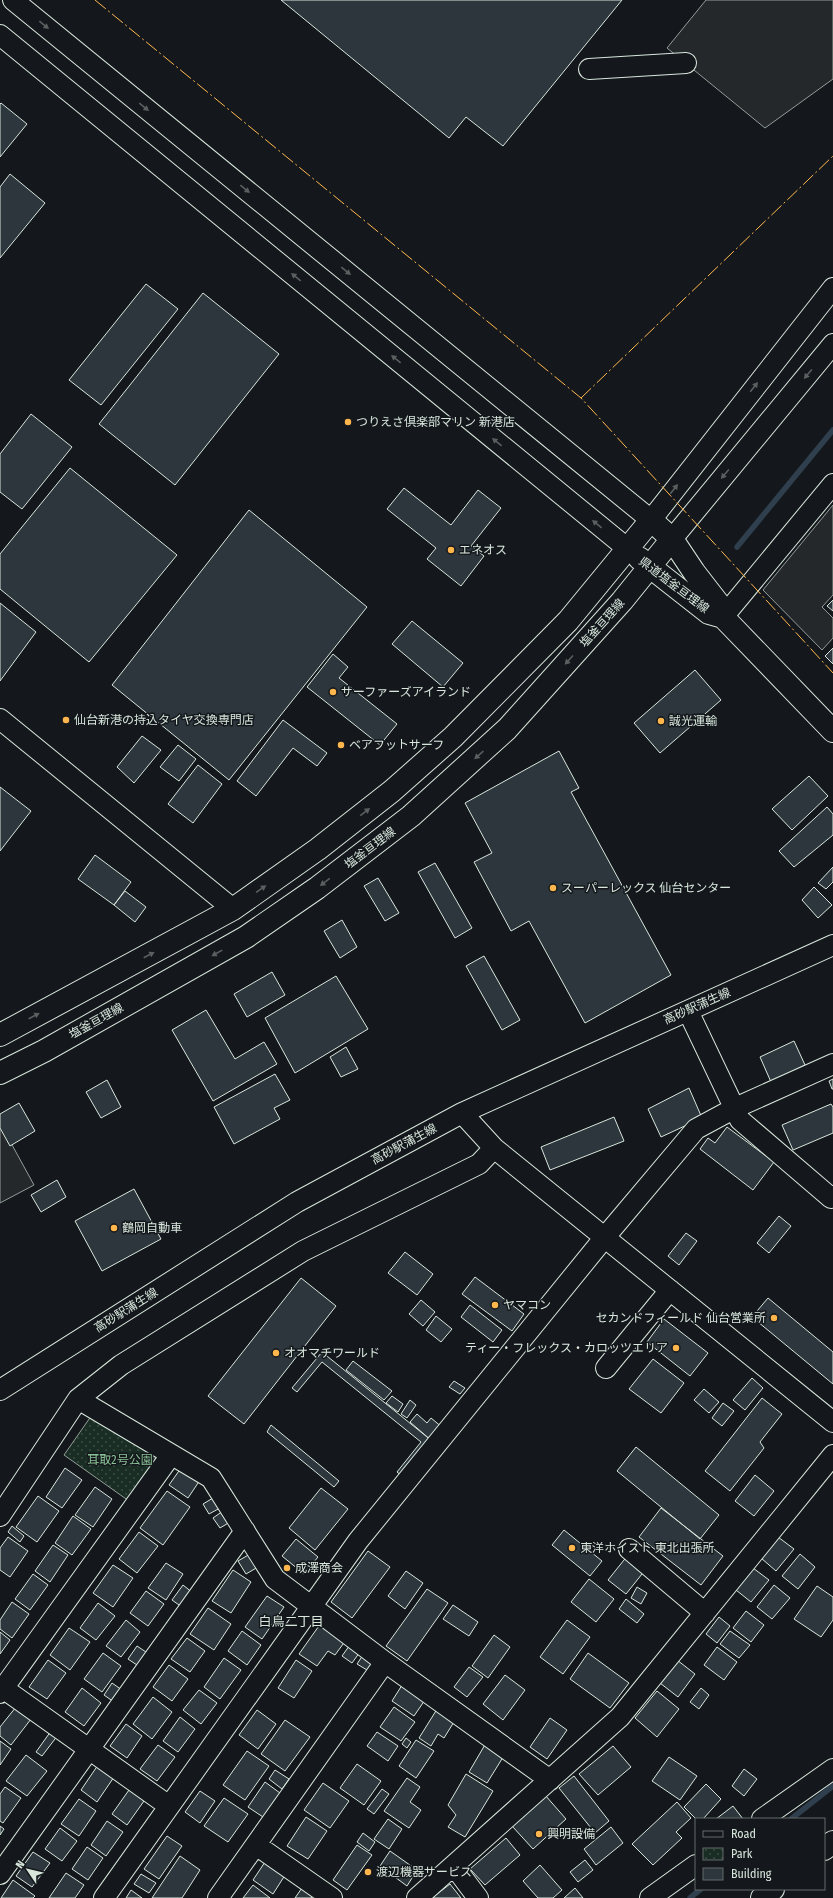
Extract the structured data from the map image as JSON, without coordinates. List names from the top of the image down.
{
  "streets": {
    "main road": ["県道塩釜亘理線", "塩釜亘理線"],
    "street": ["高砂駅蒲生線"]
  },
  "crossings": [
    ["県道塩釜亘理線", "塩釜亘理線"]
  ],
  "districts": ["白鳥二丁目"],
  "parks": ["耳取2号公園"],
  "places": [
    "つりえさ倶楽部マリン 新港店",
    "エネオス",
    "サーファーズアイランド",
    "仙台新港の持込タイヤ交換専門店",
    "誠光運輸",
    "ベアフットサーフ",
    "スーパーレックス 仙台センター",
    "鶴岡自動車",
    "ヤマコン",
    "セカンドフィールド 仙台営業所",
    "ティー・フレックス・カロッツエリア",
    "オオマチワールド",
    "東洋ホイスト 東北出張所",
    "成澤商会",
    "興明設備",
    "渡辺機器サービス"
  ],
  "legend": ["Road", "Park", "Building"],
  "north": "top left"
}
